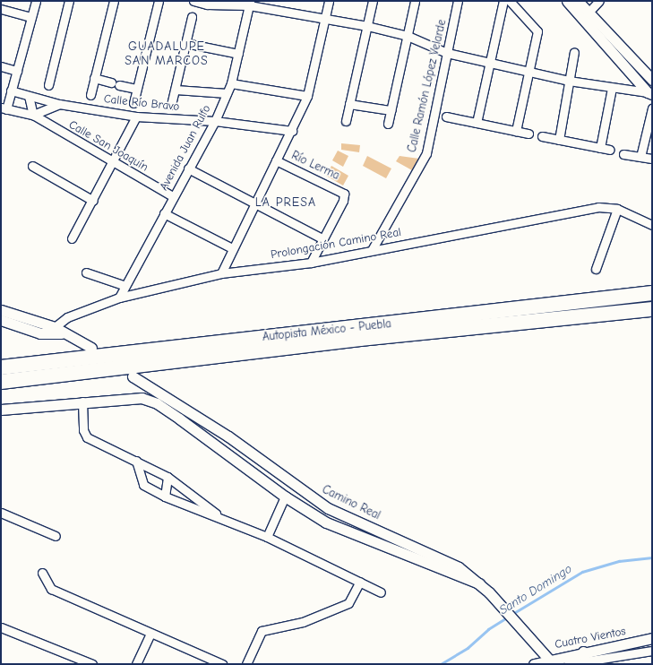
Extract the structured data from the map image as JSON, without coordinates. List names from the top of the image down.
{
  "streets": {
    "highway": ["Autopista México - Puebla"],
    "street": [
      "Calle Ramón López Velarde",
      "Calle Río Bravo",
      "Calle San Joaquín",
      "Avenida Juan Rulfo",
      "Río Lerma",
      "Prolongación Camino Real",
      "Camino Real",
      "Cuatro Vientos"
    ]
  },
  "crossings": [
    ["Calle Ramón López Velarde", "Prolongación Camino Real"],
    ["Calle Río Bravo", "Avenida Juan Rulfo"],
    ["Calle San Joaquín", "Avenida Juan Rulfo"],
    ["Avenida Juan Rulfo", "Prolongación Camino Real"],
    ["Camino Real", "Cuatro Vientos"]
  ],
  "districts": ["GUADALUPE SAN MARCOS", "LA PRESA"],
  "water": ["Santo Domingo"]
}
